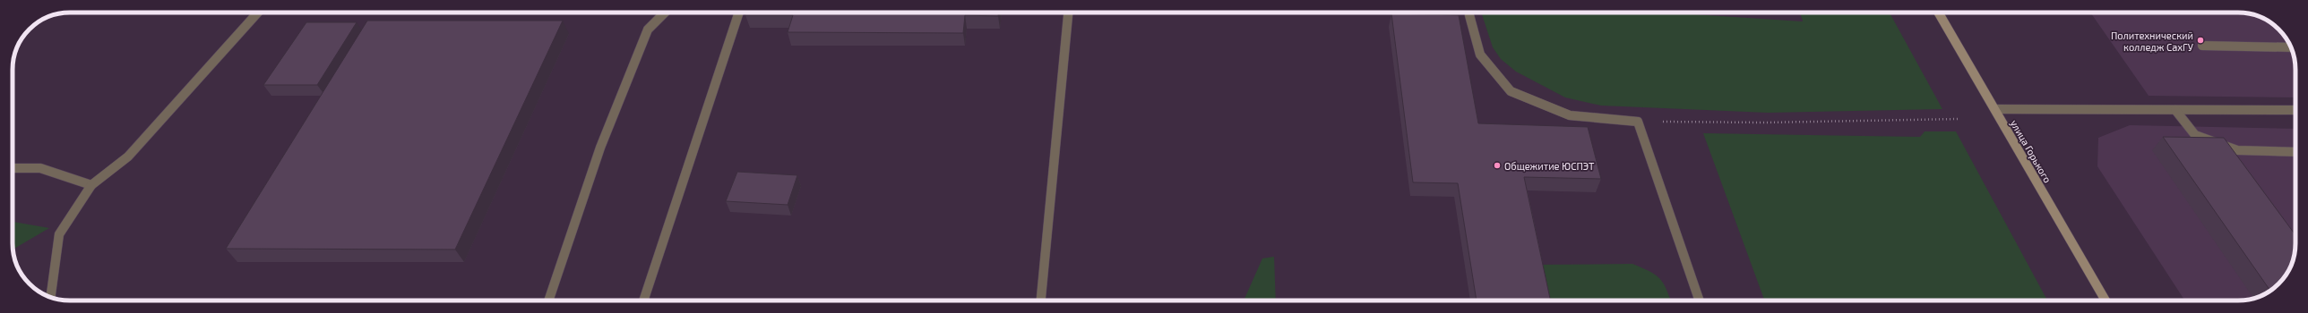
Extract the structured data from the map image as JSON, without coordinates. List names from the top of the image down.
{
  "streets": {
    "main road": ["улица Горького"]
  },
  "places": ["Политехнический колледж СахГУ", "Общежитие ЮСПЭТ"]
}
